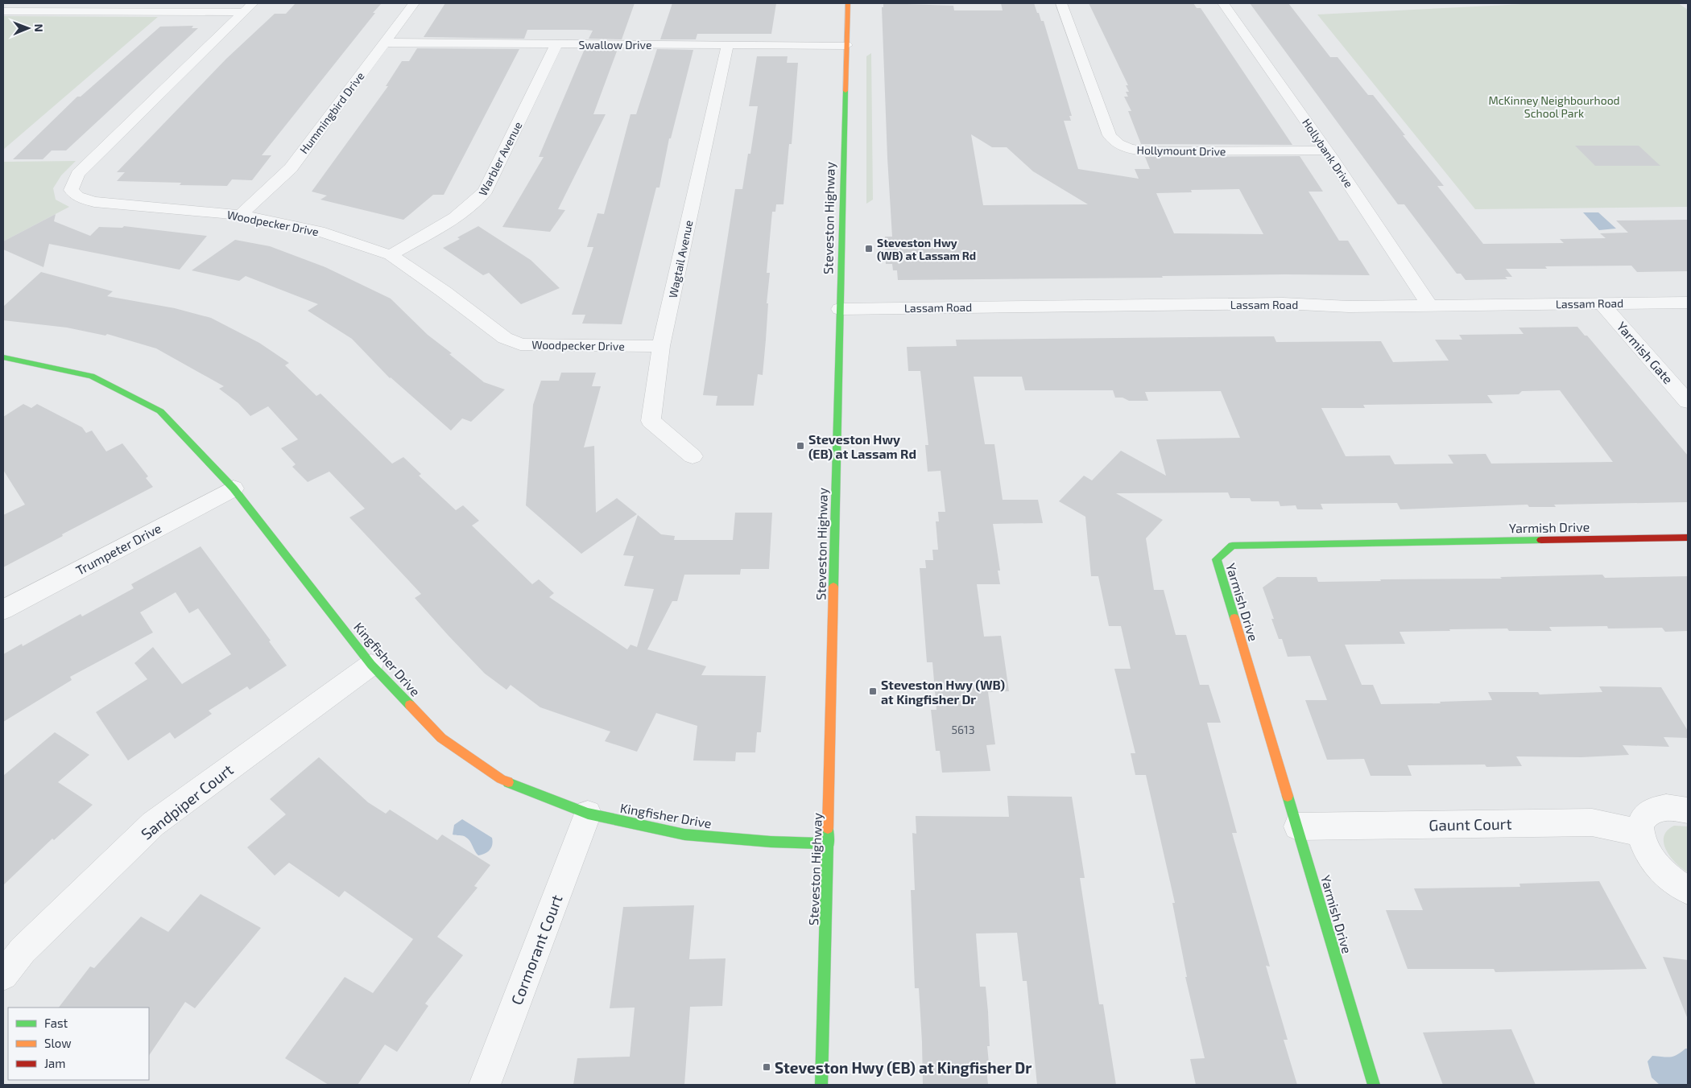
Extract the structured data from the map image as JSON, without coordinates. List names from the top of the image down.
{
  "streets": {
    "street": [
      "Swallow Drive",
      "Hummingbird Drive",
      "Hollymount Drive",
      "Hollybank Drive",
      "Warbler Avenue",
      "Steveston Highway",
      "Woodpecker Drive",
      "Wagtail Avenue",
      "Lassam Road",
      "Yarmish Gate",
      "Yarmish Drive",
      "Trumpeter Drive",
      "Kingfisher Drive",
      "Sandpiper Court",
      "Gaunt Court",
      "Cormorant Court"
    ]
  },
  "crossings": [
    ["Swallow Drive", "Hummingbird Drive"],
    ["Swallow Drive", "Warbler Avenue"],
    ["Swallow Drive", "Steveston Highway"],
    ["Swallow Drive", "Wagtail Avenue"],
    ["Hummingbird Drive", "Woodpecker Drive"],
    ["Hollymount Drive", "Hollybank Drive"],
    ["Hollybank Drive", "Lassam Road"],
    ["Warbler Avenue", "Woodpecker Drive"],
    ["Steveston Highway", "Lassam Road"],
    ["Steveston Highway", "Kingfisher Drive"],
    ["Woodpecker Drive", "Wagtail Avenue"],
    ["Lassam Road", "Yarmish Gate"],
    ["Yarmish Drive", "Gaunt Court"],
    ["Trumpeter Drive", "Kingfisher Drive"],
    ["Kingfisher Drive", "Sandpiper Court"],
    ["Kingfisher Drive", "Cormorant Court"]
  ],
  "parks": ["McKinney Neighbourhood School Park"],
  "places": {
    "transit": [
      "Steveston Hwy (WB) at Lassam Rd",
      "Steveston Hwy (EB) at Lassam Rd",
      "Steveston Hwy (WB) at Kingfisher Dr",
      "Steveston Hwy (EB) at Kingfisher Dr"
    ]
  },
  "house_numbers": ["5613"],
  "legend": ["Fast", "Slow", "Jam"],
  "north": "right"
}
